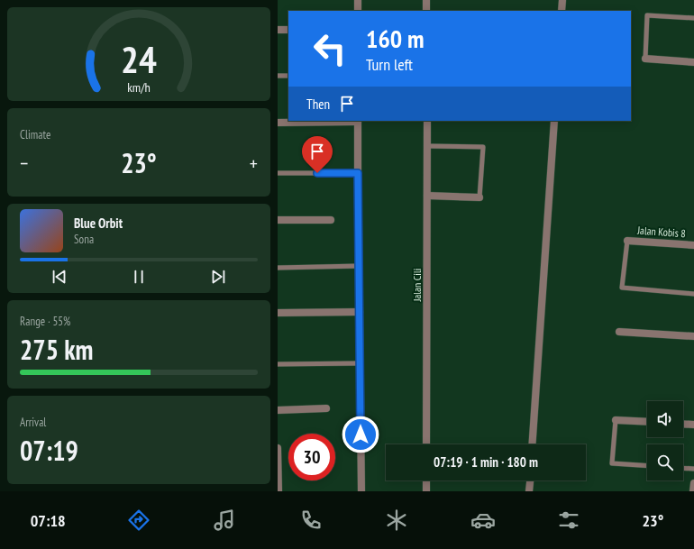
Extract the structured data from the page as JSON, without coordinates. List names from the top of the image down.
{
  "streets": {
    "street": ["Jalan Kobis 8", "Jalan Cili"]
  },
  "page": {
    "turn": ["160 m", "Turn left"],
    "then": "Then",
    "tile": [
      "Climate",
      ["Range · 55%", "275 km"],
      ["Arrival", "07:19"]
    ],
    "heat": ["−", "23°", "+"],
    "song": ["Blue Orbit", "Sona"],
    "limit": "30",
    "trip": "07:19 · 1 min · 180 m",
    "tabs": ["07:18", "23°"],
    "gauge": ["24", "km/h"]
  }
}
